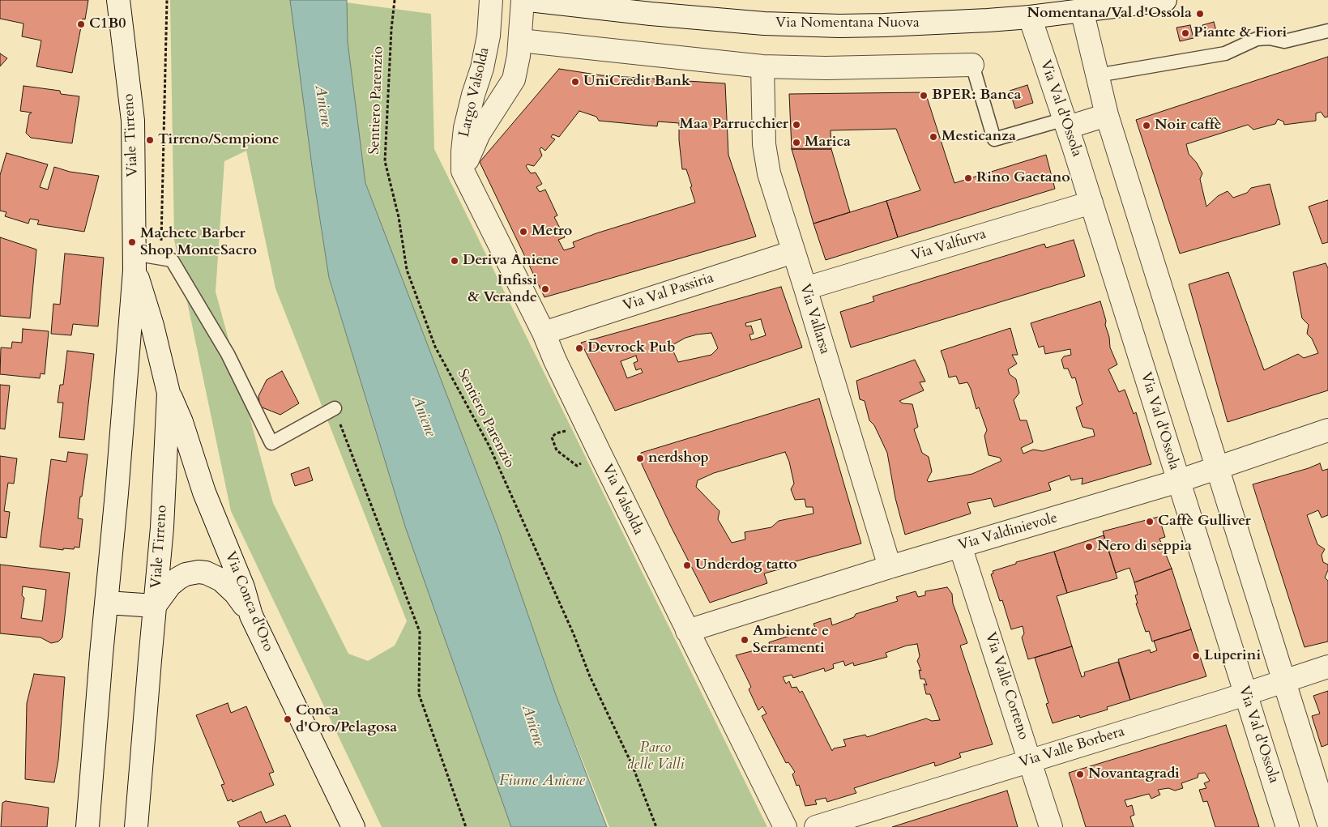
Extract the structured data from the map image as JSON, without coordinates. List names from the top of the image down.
{
  "streets": {
    "street": [
      "Via Nomentana Nuova",
      "Largo Valsolda",
      "Via Val d'Ossola",
      "Viale Tirreno",
      "Via Valfurva",
      "Via Val Passiria",
      "Via Vallarsa",
      "Via Valsolda",
      "Via Valdinievole",
      "Via Conca d'Oro",
      "Via Valle Corteno",
      "Via Valle Borbera"
    ],
    "path": ["Sentiero Parenzio"]
  },
  "crossings": [
    ["Via Nomentana Nuova", "Via Val d'Ossola"],
    ["Largo Valsolda", "Via Valsolda"],
    ["Via Val d'Ossola", "Via Valfurva"],
    ["Via Val d'Ossola", "Via Valdinievole"],
    ["Via Val d'Ossola", "Via Valle Borbera"],
    ["Viale Tirreno", "Via Conca d'Oro"],
    ["Via Valfurva", "Via Vallarsa"],
    ["Via Val Passiria", "Via Vallarsa"],
    ["Via Val Passiria", "Via Valsolda"],
    ["Via Vallarsa", "Via Valdinievole"],
    ["Via Valsolda", "Via Valdinievole"],
    ["Via Valdinievole", "Via Valle Corteno"],
    ["Via Valle Corteno", "Via Valle Borbera"]
  ],
  "water": ["Aniene", "Fiume Aniene"],
  "parks": ["Parco delle Valli"],
  "places": [
    "Nomentana/Val d'Ossola",
    "C1B0",
    "Piante & Fiori",
    "UniCredit Bank",
    "BPER: Banca",
    "Maa Parrucchier",
    "Noir caffè",
    "Mesticanza",
    "Tirreno/Sempione",
    "Marica",
    "Rino Gaetano",
    "Metro",
    "Machete Barber Shop MonteSacro",
    "Deriva Aniene",
    "Infissi & Verande",
    "Devrock Pub",
    "nerdshop",
    "Caffè Gulliver",
    "Nero di seppia",
    "Underdog tatto",
    "Ambiente e Serramenti",
    "Luperini",
    "Conca d'Oro/Pelagosa",
    "Novantagradi"
  ]
}
